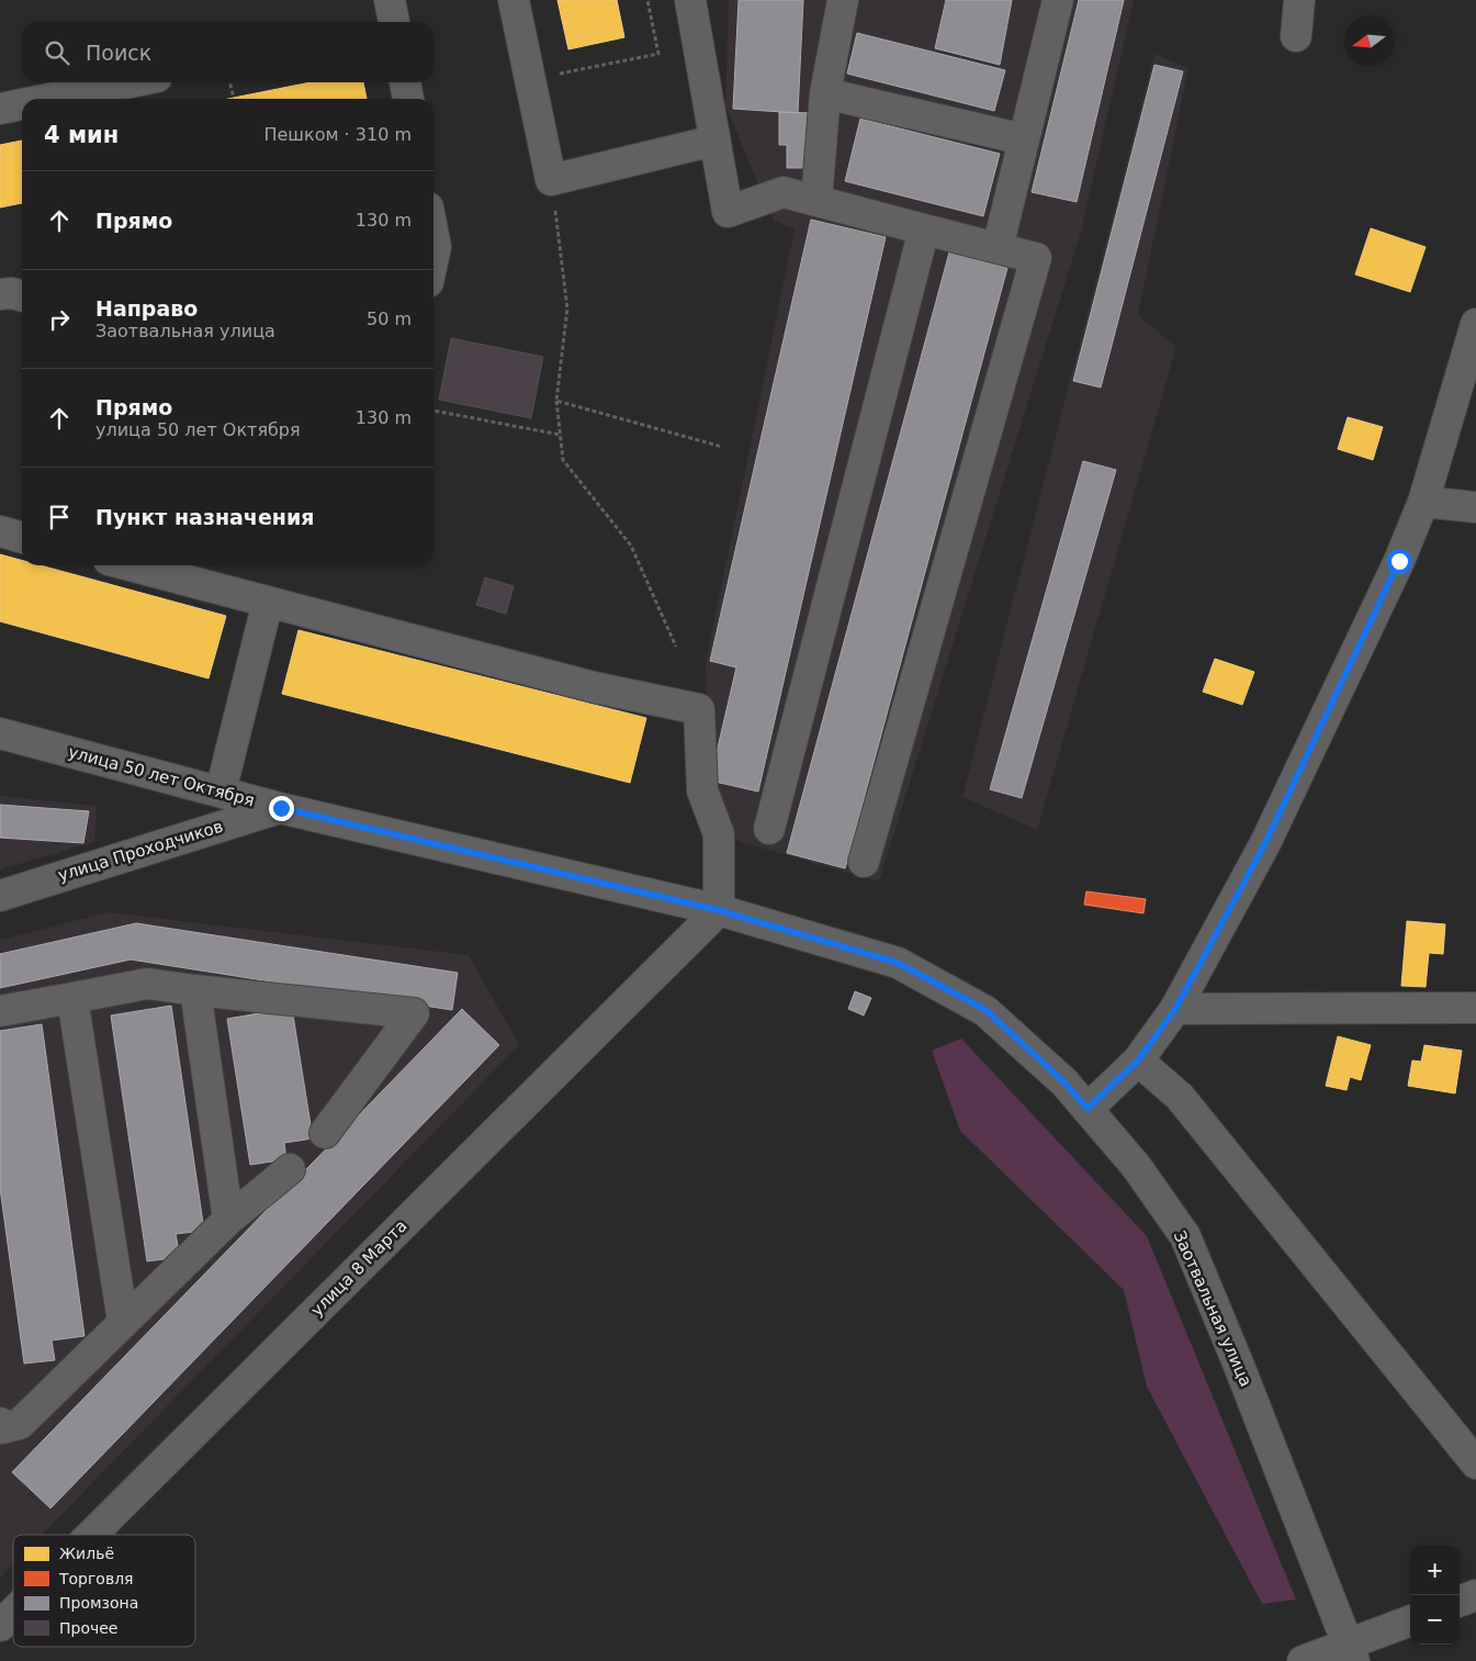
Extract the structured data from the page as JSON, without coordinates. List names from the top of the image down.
{
  "streets": {
    "street": [
      "улица 50 лет Октября",
      "улица Проходчиков",
      "улица 8 Марта",
      "Заотвальная улица"
    ]
  },
  "crossings": [
    ["улица 50 лет Октября", "улица Проходчиков"],
    ["улица 50 лет Октября", "улица 8 Марта"],
    ["улица 50 лет Октября", "Заотвальная улица"]
  ],
  "legend": [
    "Жильё",
    "Торговля",
    "Промзона",
    "Прочее"
  ],
  "north": "left",
  "page": {
    "search": "Поиск",
    "heading": ["4 мин", "Пешком · 310 m"],
    "list": [
      ["Прямо", "130 m"],
      ["Направо", "Заотвальная улица", "50 m"],
      ["Прямо", "улица 50 лет Октября", "130 m"],
      "Пункт назначения"
    ],
    "map_buttons": ["+", "−"]
  }
}
